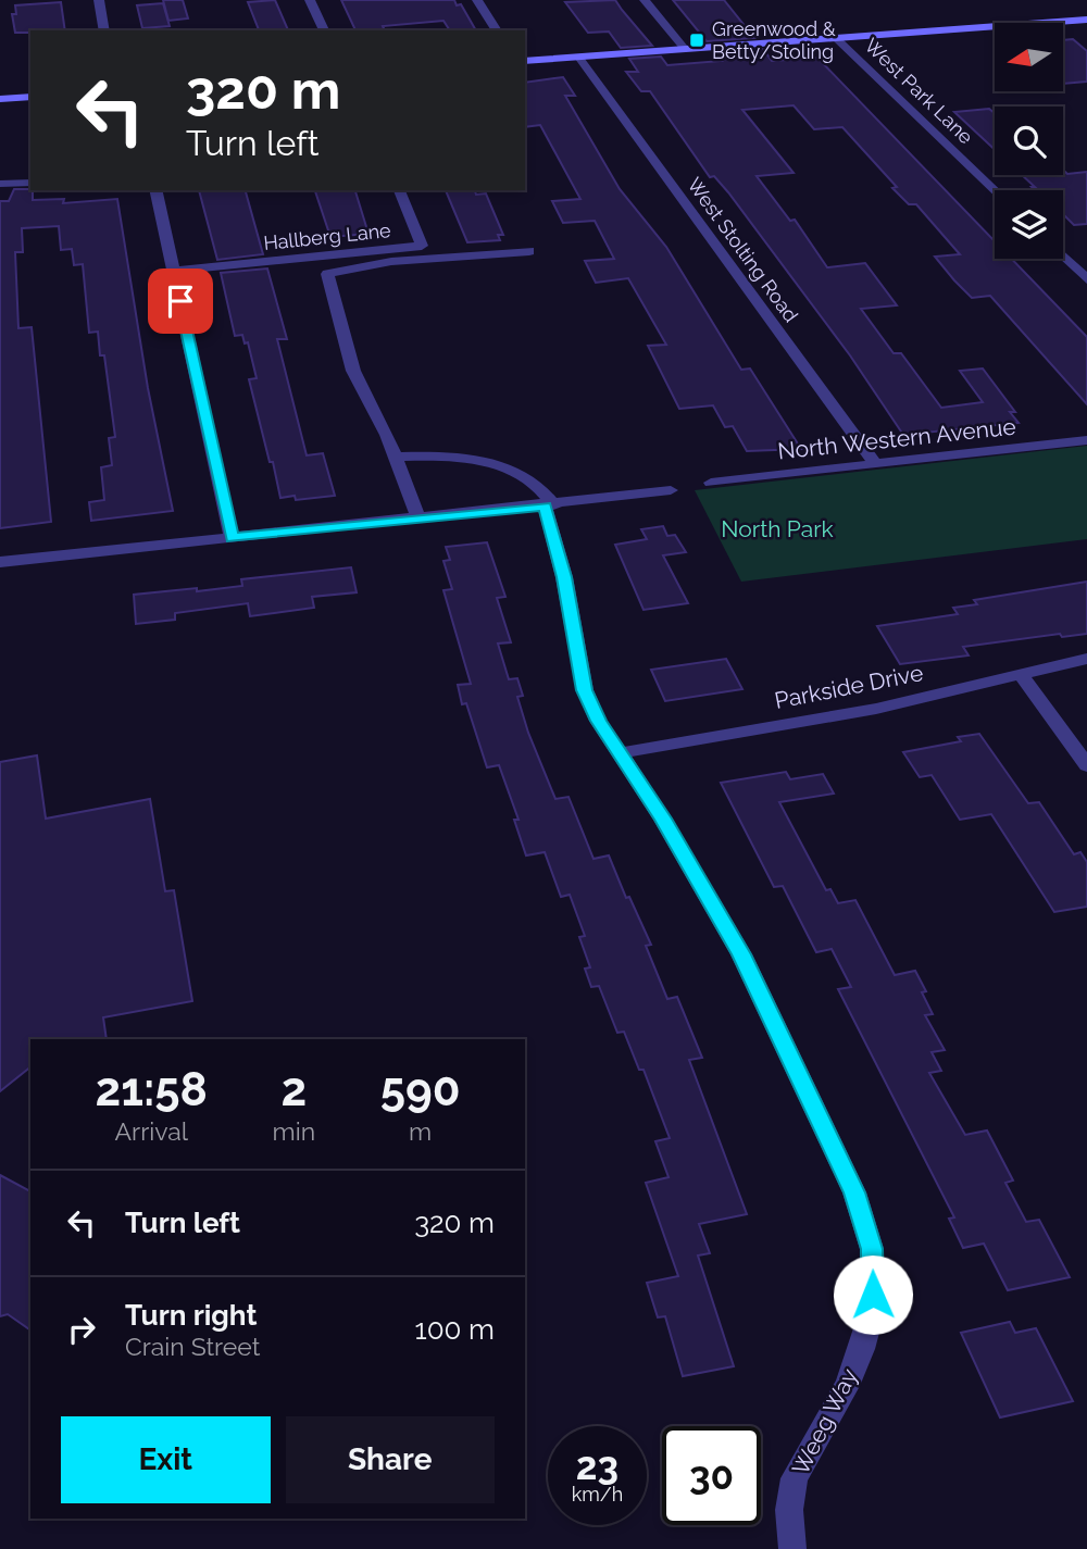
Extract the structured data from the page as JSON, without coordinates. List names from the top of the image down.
{
  "streets": {
    "street": [
      "West Park Lane",
      "Hallberg Lane",
      "West Stolting Road",
      "North Western Avenue",
      "Parkside Drive",
      "Weeg Way"
    ]
  },
  "crossings": [
    ["West Stolting Road", "North Western Avenue"],
    ["Parkside Drive", "Weeg Way"]
  ],
  "parks": ["North Park"],
  "places": {
    "transit": ["Greenwood & Betty/Stoling"]
  },
  "north": "left",
  "page": {
    "turn": ["320 m", "Turn left"],
    "eta": [
      "21:58",
      "Arrival",
      "2",
      "min",
      "590",
      "m"
    ],
    "list": [
      {
        "name": "Turn left",
        "value": "320 m"
      },
      {
        "name": "Turn right",
        "note": "Crain Street",
        "value": "100 m"
      }
    ],
    "buttons": ["Exit", "Share"],
    "speed": "23 km/h",
    "limit": "30"
  }
}
